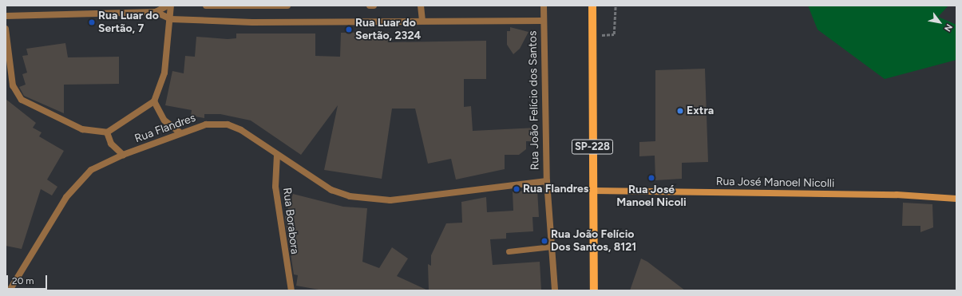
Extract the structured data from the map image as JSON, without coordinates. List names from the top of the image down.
{
  "streets": {
    "main road": ["SP-228", "Rua José Manoel Nicolli"],
    "street": ["Rua João Felício dos Santos", "Rua Flandres", "Rua Borabora"]
  },
  "crossings": [
    ["Rua João Felício dos Santos", "Rua Flandres"],
    ["Rua Flandres", "Rua Borabora"],
    ["SP-228", "Rua José Manoel Nicolli"]
  ],
  "places": [
    "Rua Luar do Sertão, 7",
    "Rua Luar do Sertão, 2324",
    "Extra",
    "Rua José Manoel Nicoli",
    "Rua Flandres",
    "Rua João Felício Dos Santos, 8121"
  ],
  "scale_bar": "20 m",
  "north": "bottom right"
}
